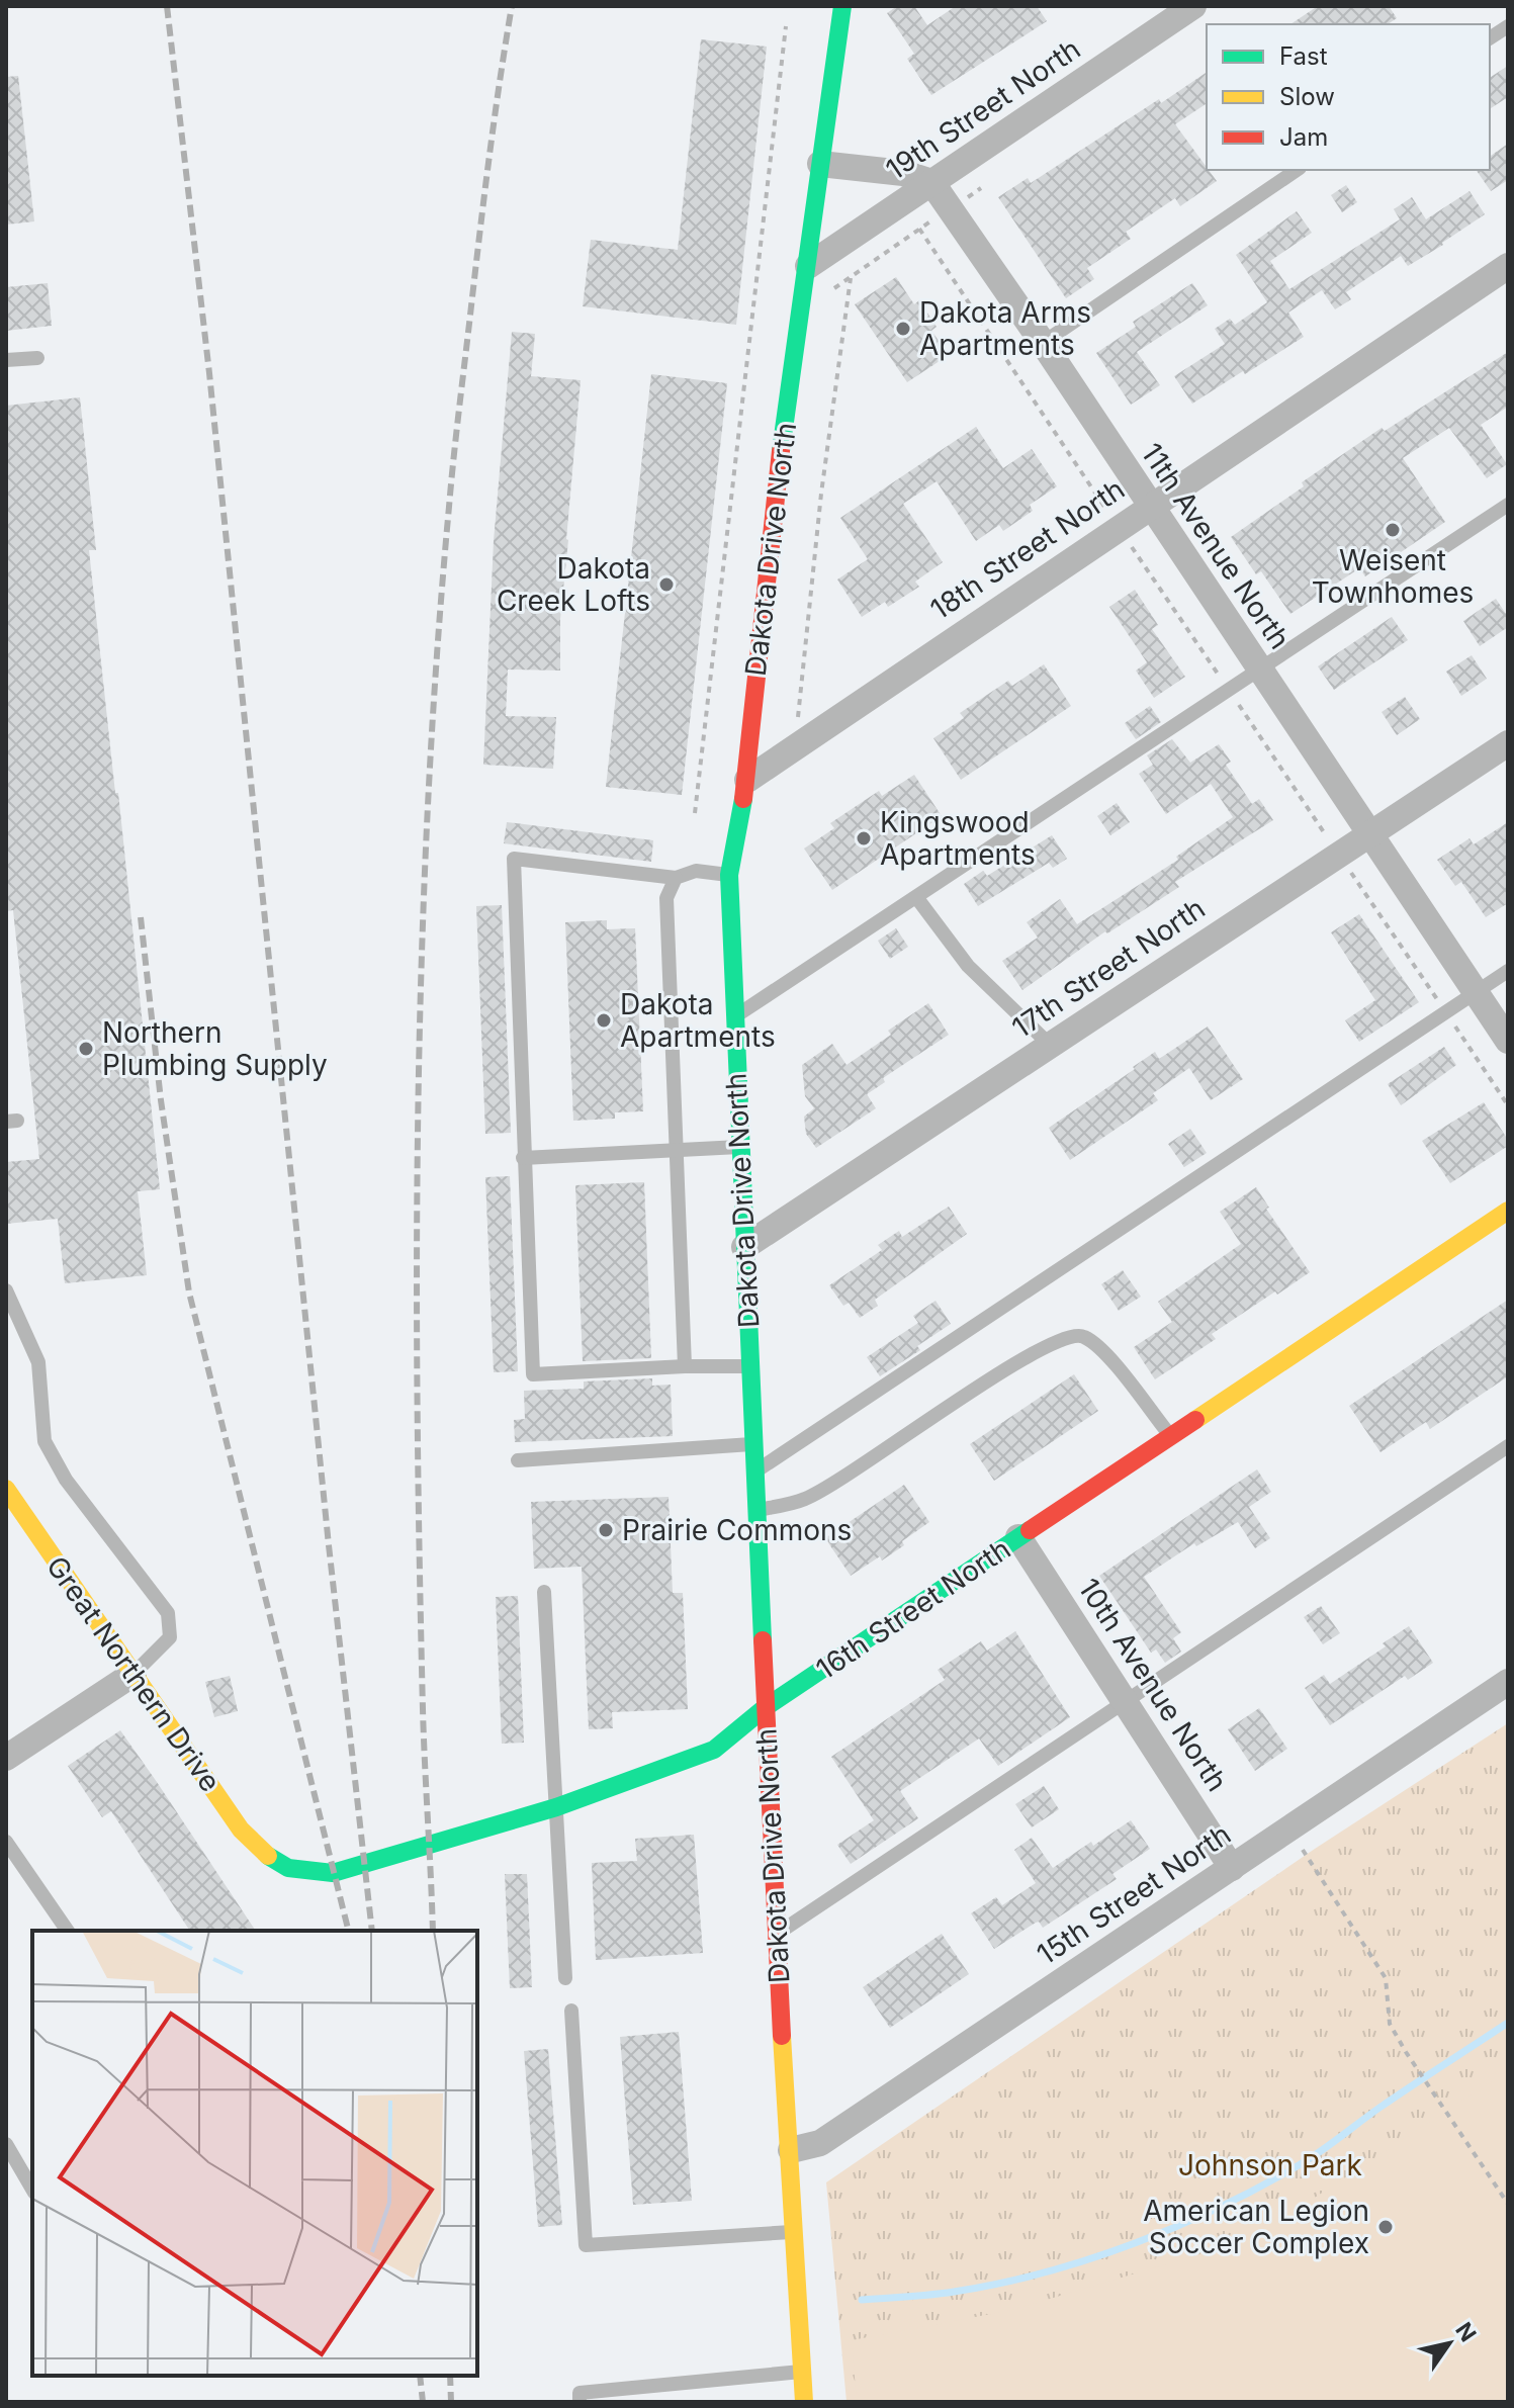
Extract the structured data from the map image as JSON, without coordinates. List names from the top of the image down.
{
  "streets": {
    "street": [
      "19th Street North",
      "11th Avenue North",
      "Dakota Drive North",
      "18th Street North",
      "17th Street North",
      "16th Street North",
      "Great Northern Drive",
      "10th Avenue North",
      "15th Street North"
    ]
  },
  "crossings": [
    ["19th Street North", "11th Avenue North"],
    ["19th Street North", "Dakota Drive North"],
    ["11th Avenue North", "18th Street North"],
    ["11th Avenue North", "17th Street North"],
    ["Dakota Drive North", "18th Street North"],
    ["Dakota Drive North", "17th Street North"],
    ["Dakota Drive North", "16th Street North"],
    ["Dakota Drive North", "15th Street North"],
    ["16th Street North", "Great Northern Drive"],
    ["16th Street North", "10th Avenue North"],
    ["10th Avenue North", "15th Street North"]
  ],
  "parks": ["Johnson Park"],
  "places": [
    "Dakota Arms Apartments",
    "Weisent Townhomes",
    "Dakota Creek Lofts",
    "Kingswood Apartments",
    "Dakota Apartments",
    "Northern Plumbing Supply",
    "Prairie Commons",
    "American Legion Soccer Complex"
  ],
  "legend": ["Fast", "Slow", "Jam"],
  "north": "top right"
}
